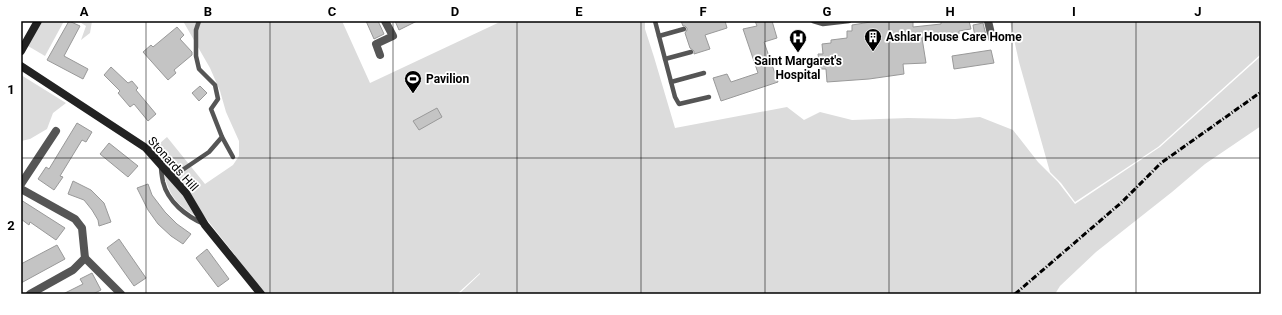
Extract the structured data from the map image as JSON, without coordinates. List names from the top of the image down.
{
  "streets": {
    "street": ["Stonards Hill"]
  },
  "places": {
    "building": ["Ashlar House Care Home"],
    "hospital": ["Saint Margaret's Hospital"],
    "sports": ["Pavilion"]
  },
  "grid": {
    "columns": [
      "A",
      "B",
      "C",
      "D",
      "E",
      "F",
      "G",
      "H",
      "I",
      "J"
    ],
    "rows": ["1", "2"]
  }
}
